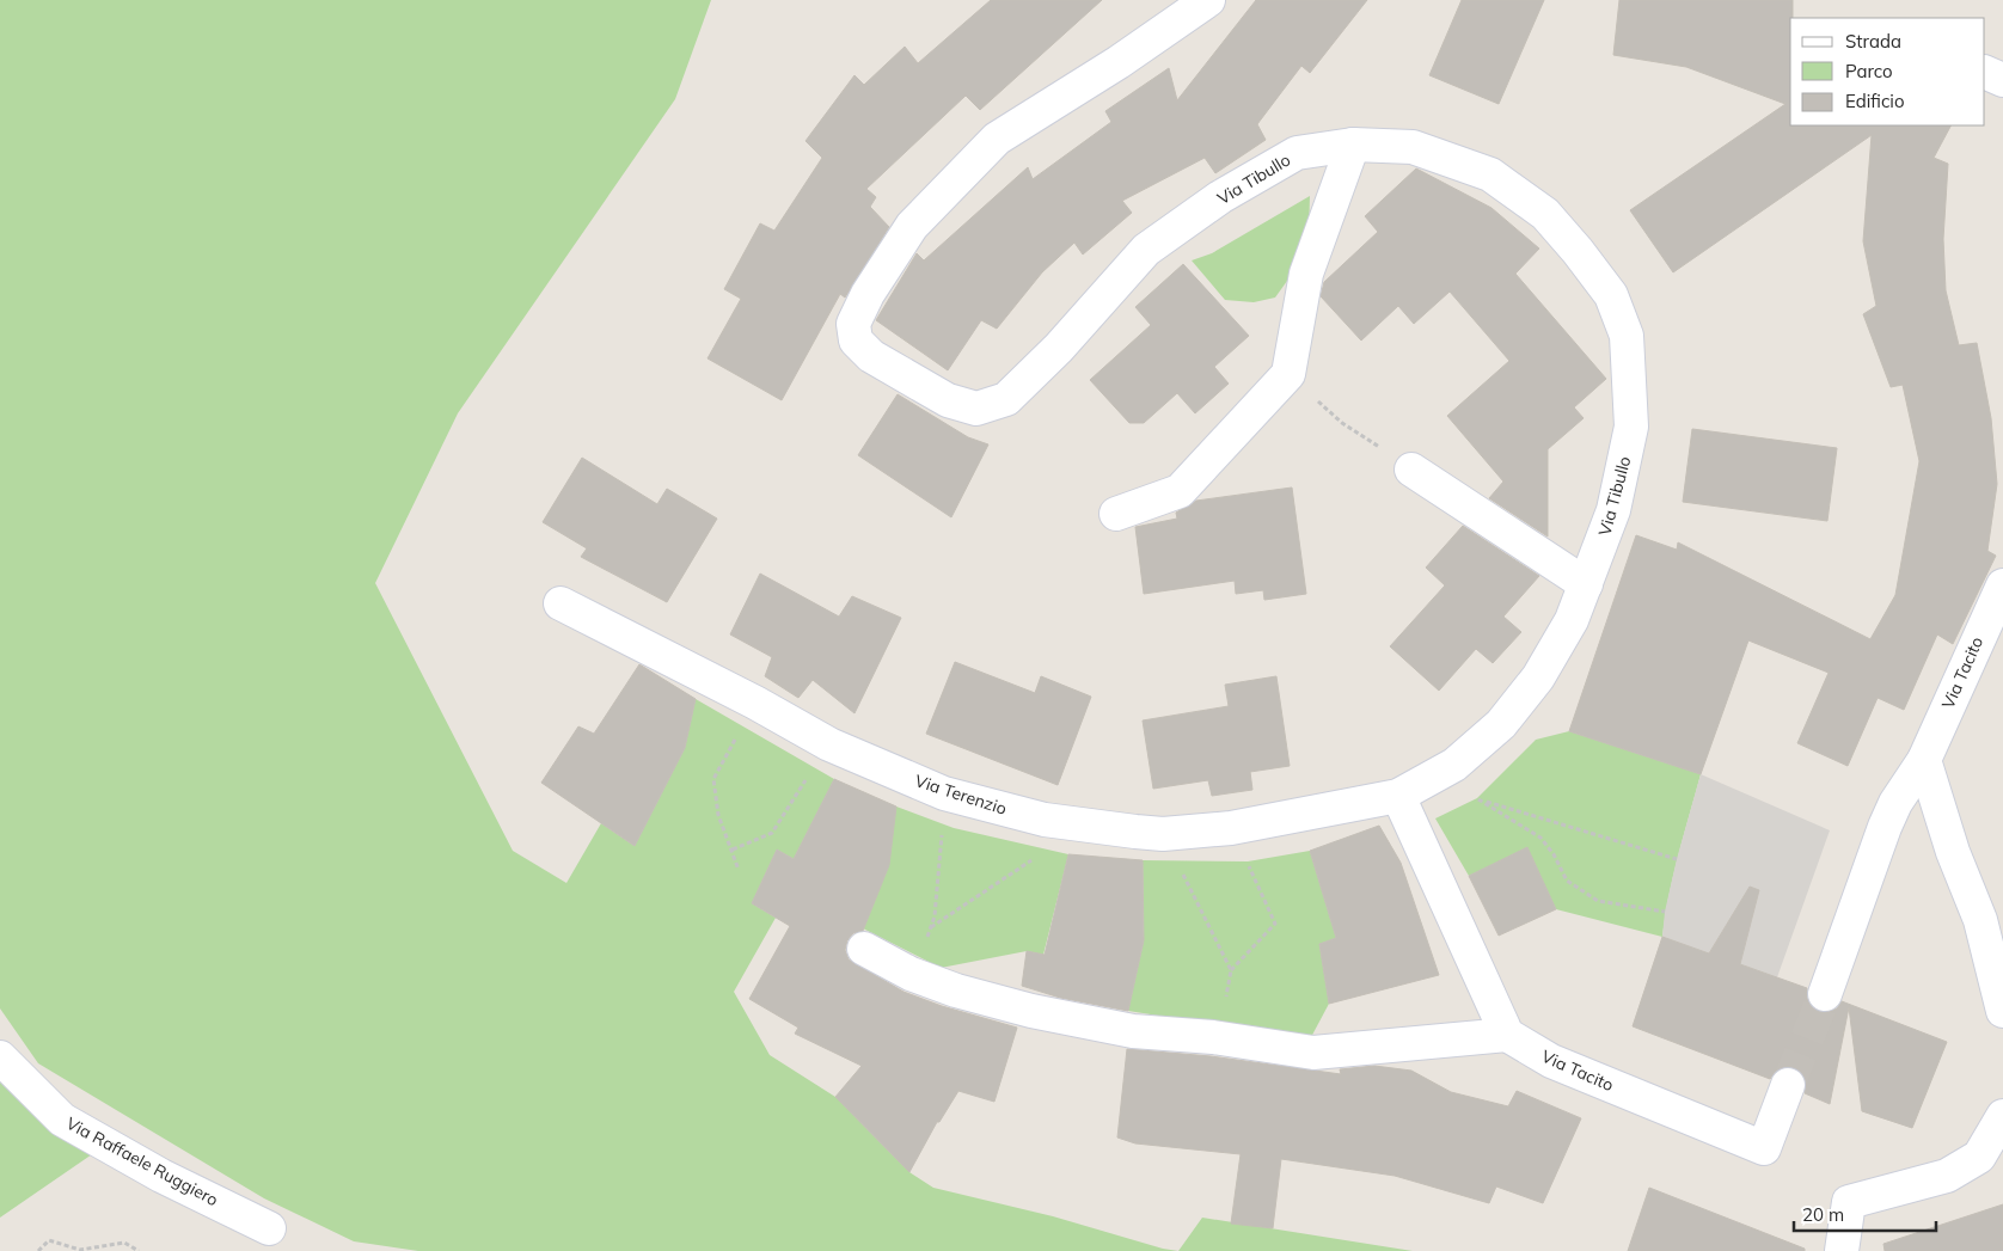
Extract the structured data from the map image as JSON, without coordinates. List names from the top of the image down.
{
  "streets": {
    "street": [
      "Via Tibullo",
      "Via Tacito",
      "Via Terenzio",
      "Via Raffaele Ruggiero"
    ]
  },
  "crossings": [
    ["Via Tibullo", "Via Terenzio"]
  ],
  "legend": ["Strada", "Parco", "Edificio"],
  "scale_bar": "20 m"
}
